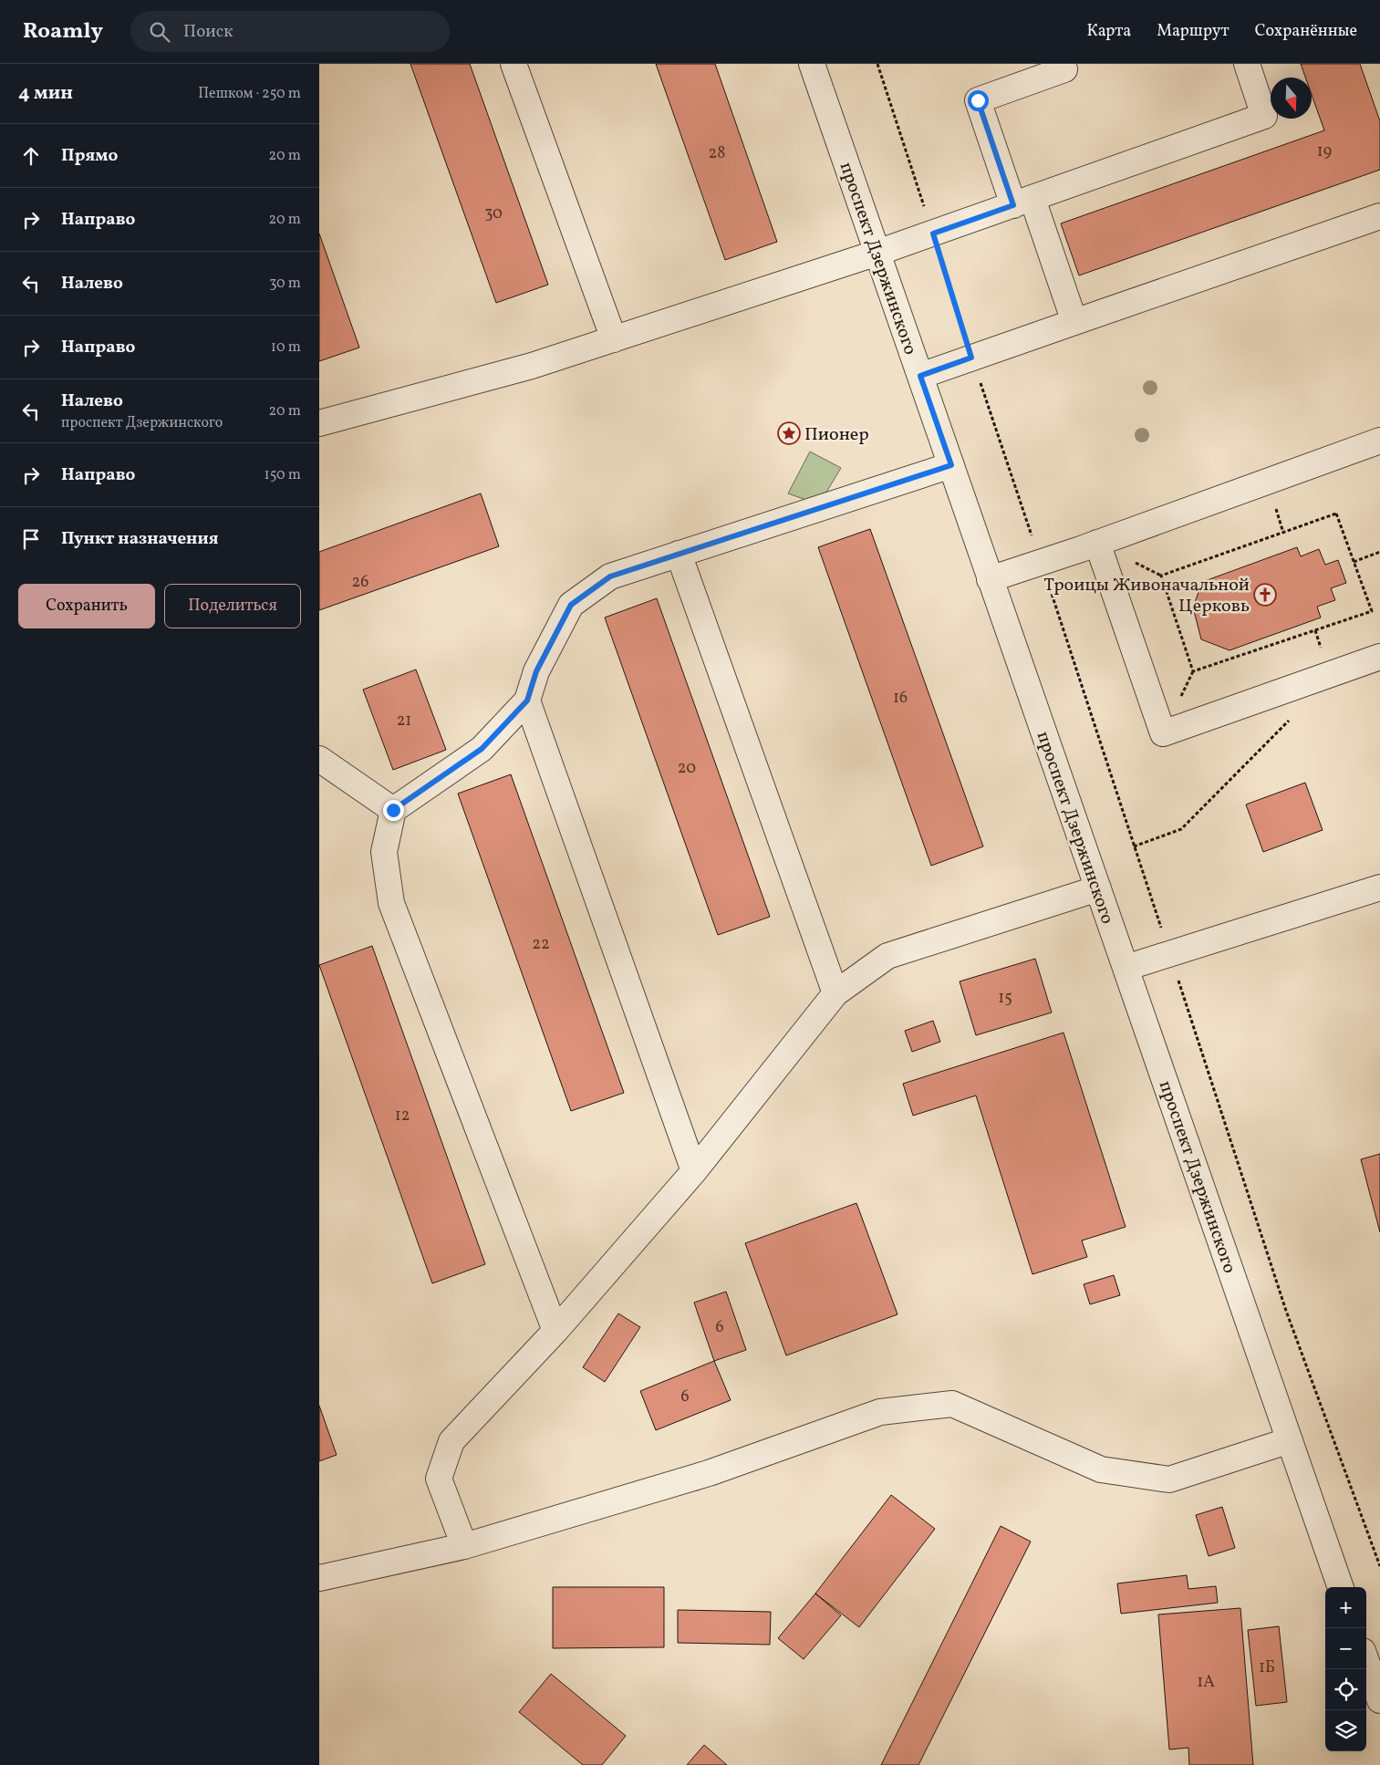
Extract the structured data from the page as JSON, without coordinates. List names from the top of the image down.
{
  "streets": {
    "street": ["проспект Дзержинского"]
  },
  "places": {
    "place": ["Пионер"],
    "church": ["Троицы Живоначальной Церковь"]
  },
  "house_numbers": [
    "19",
    "28",
    "30",
    "26",
    "16",
    "21",
    "20",
    "22",
    "15",
    "12",
    "6",
    "6",
    "1Б",
    "1А"
  ],
  "north": "bottom",
  "page": {
    "header": "Roamly",
    "search": "Поиск",
    "nav": ["Карта", "Маршрут", "Сохранённые"],
    "heading": ["4 мин", "Пешком · 250 m"],
    "list": [
      ["Прямо", "20 m"],
      ["Направо", "20 m"],
      ["Налево", "30 m"],
      ["Направо", "10 m"],
      ["Налево", "проспект Дзержинского", "20 m"],
      ["Направо", "150 m"],
      "Пункт назначения"
    ],
    "buttons": ["Сохранить", "Поделиться"],
    "map_buttons": ["+", "−"]
  }
}
